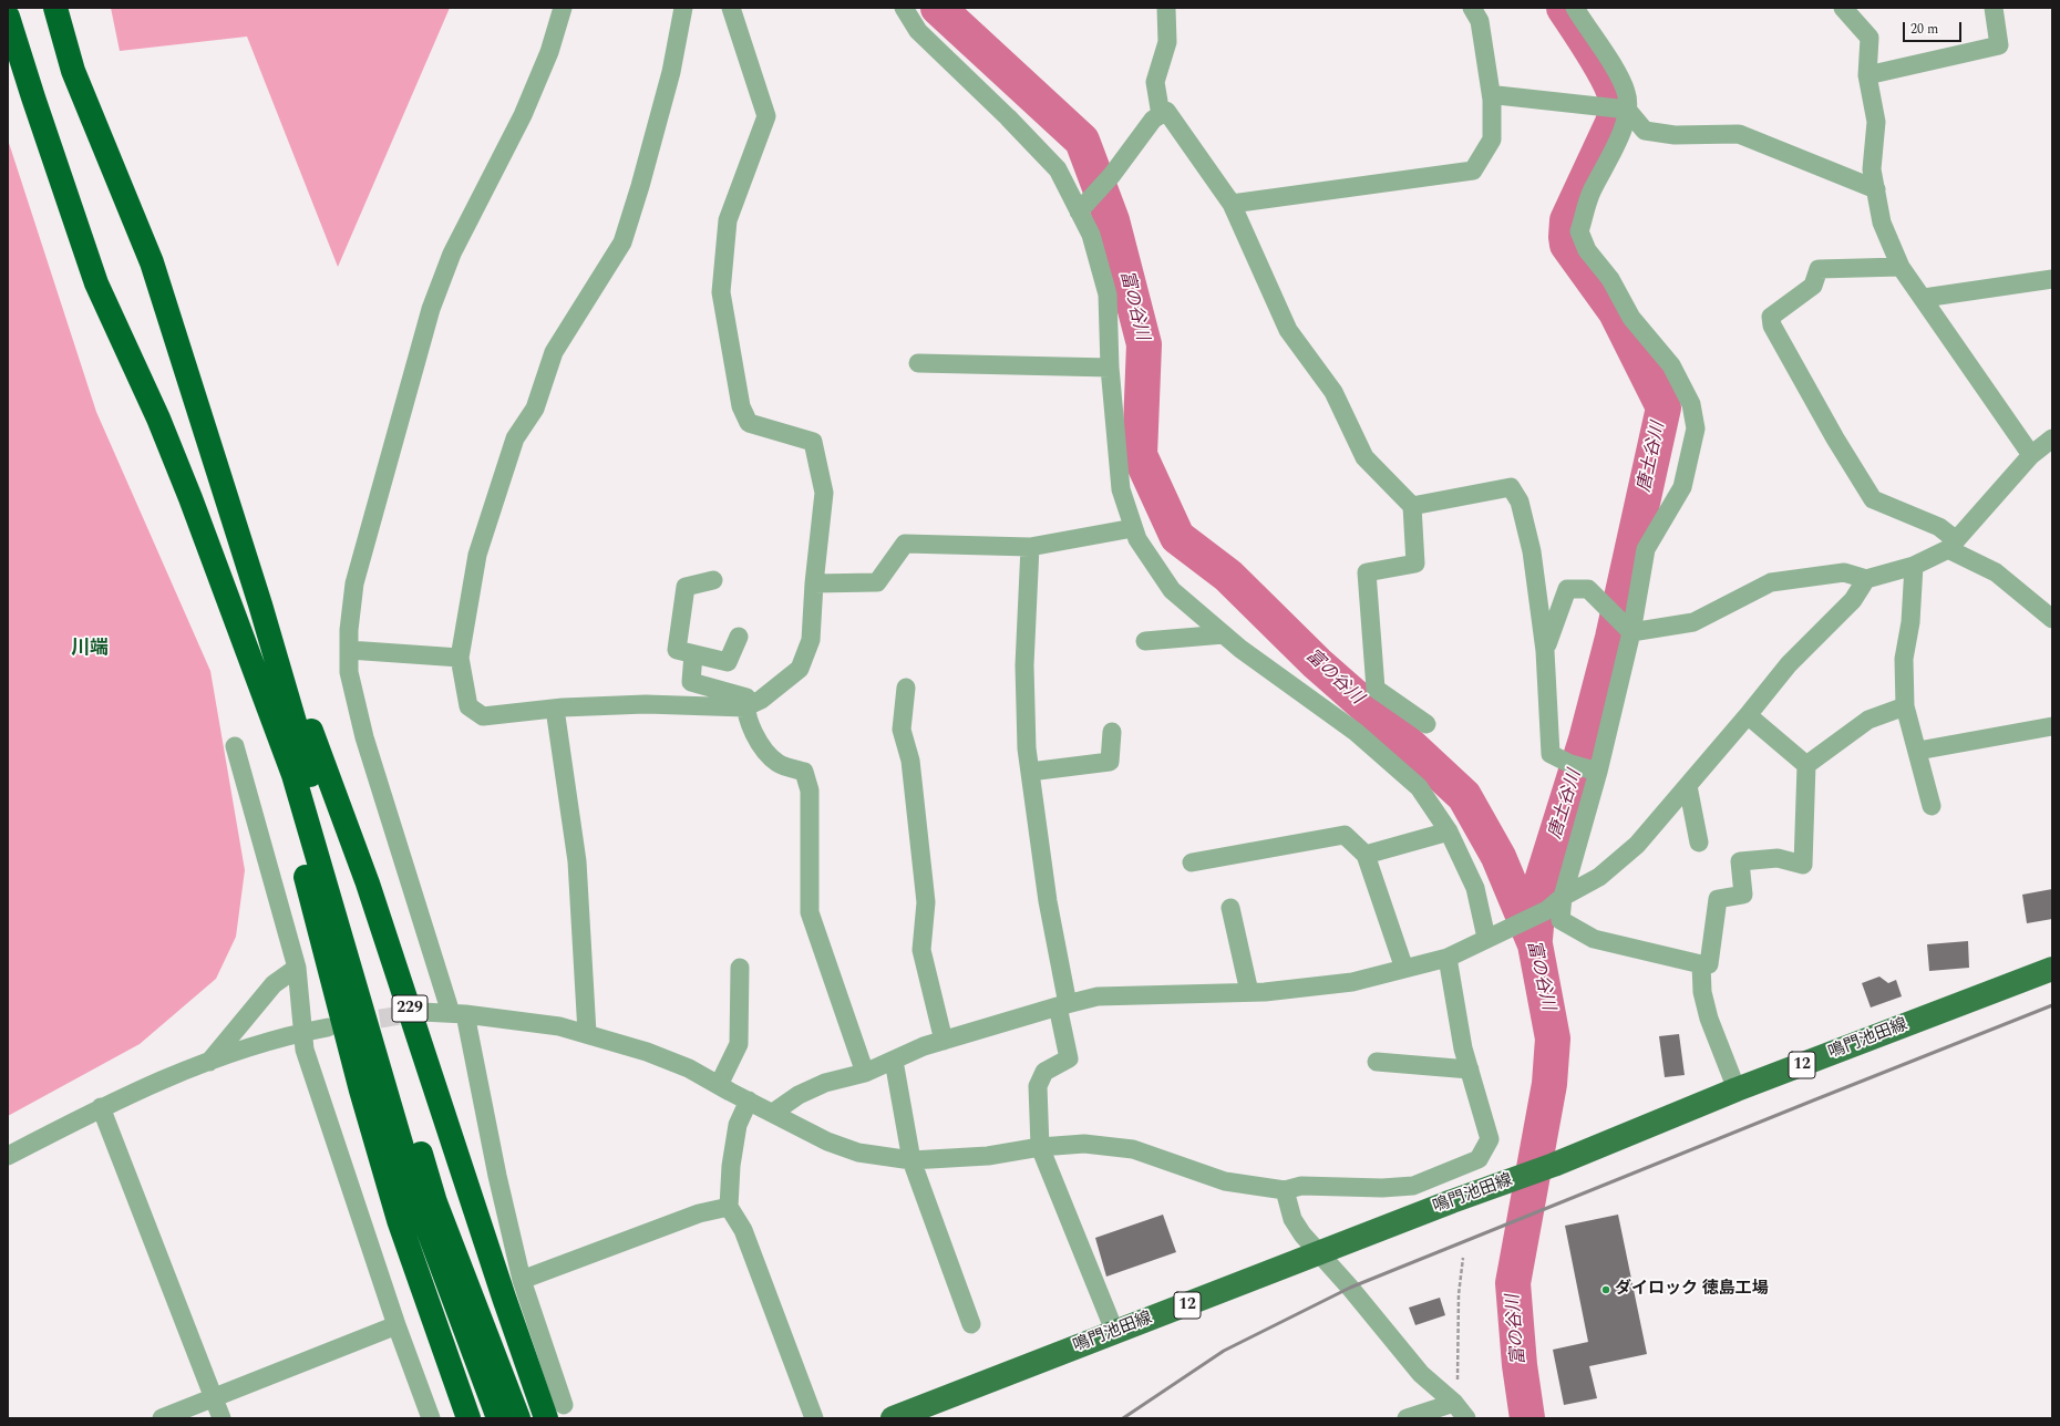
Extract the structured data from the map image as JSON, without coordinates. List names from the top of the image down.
{
  "streets": {
    "highway": ["229"],
    "main road": ["鳴門池田線", "12"]
  },
  "districts": ["川端"],
  "water": ["富の谷川", "唐土谷川"],
  "places": ["ダイロック 徳島工場"],
  "scale_bar": "20 m"
}
